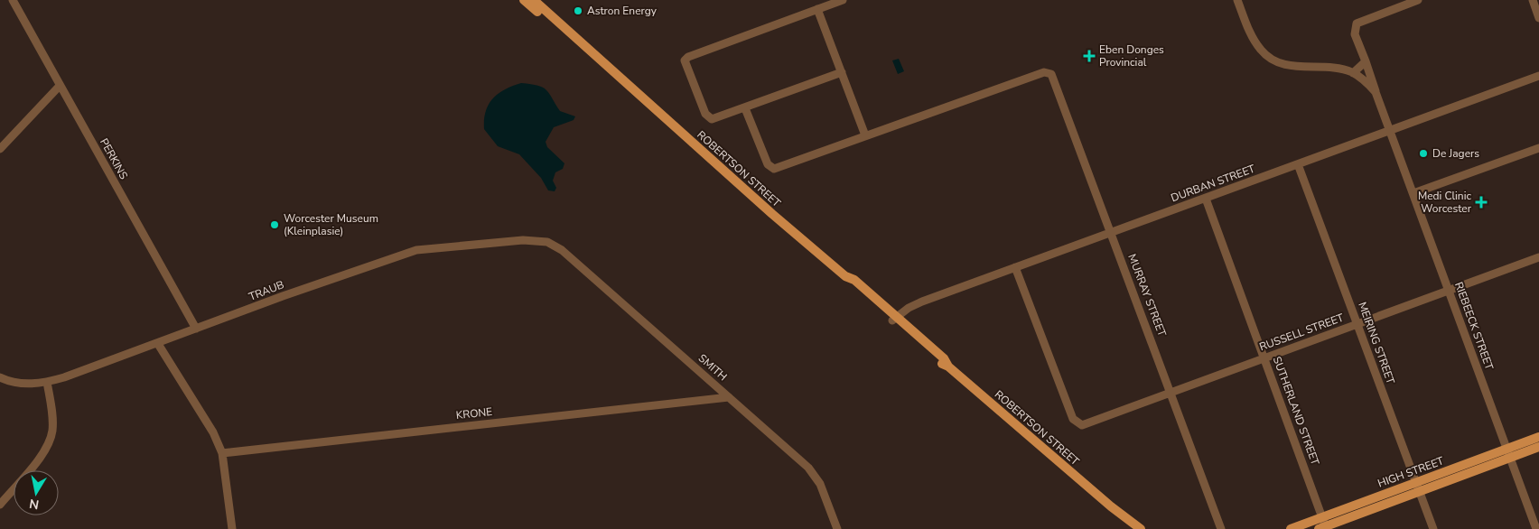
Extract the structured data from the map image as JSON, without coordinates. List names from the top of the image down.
{
  "streets": {
    "main road": ["ROBERTSON STREET", "HIGH STREET"],
    "street": [
      "PERKINS",
      "DURBAN STREET",
      "TRAUB",
      "MURRAY STREET",
      "RIEBEECK STREET",
      "RUSSELL STREET",
      "MEIRING STREET",
      "SMITH",
      "SUTHERLAND STREET",
      "KRONE"
    ]
  },
  "crossings": [
    ["PERKINS", "TRAUB"],
    ["ROBERTSON STREET", "DURBAN STREET"],
    ["DURBAN STREET", "MURRAY STREET"],
    ["DURBAN STREET", "RIEBEECK STREET"],
    ["DURBAN STREET", "RUSSELL STREET"],
    ["DURBAN STREET", "MEIRING STREET"],
    ["DURBAN STREET", "SUTHERLAND STREET"],
    ["TRAUB", "SMITH"],
    ["MURRAY STREET", "RUSSELL STREET"],
    ["RIEBEECK STREET", "RUSSELL STREET"],
    ["RIEBEECK STREET", "HIGH STREET"],
    ["RUSSELL STREET", "MEIRING STREET"],
    ["RUSSELL STREET", "SUTHERLAND STREET"],
    ["MEIRING STREET", "HIGH STREET"],
    ["SMITH", "KRONE"],
    ["SUTHERLAND STREET", "HIGH STREET"]
  ],
  "places": {
    "other": ["Astron Energy", "De Jagers", "Worcester Museum (Kleinplasie)"],
    "health": ["Eben Donges Provincial", "Medi Clinic Worcester"]
  },
  "north": "bottom"
}
